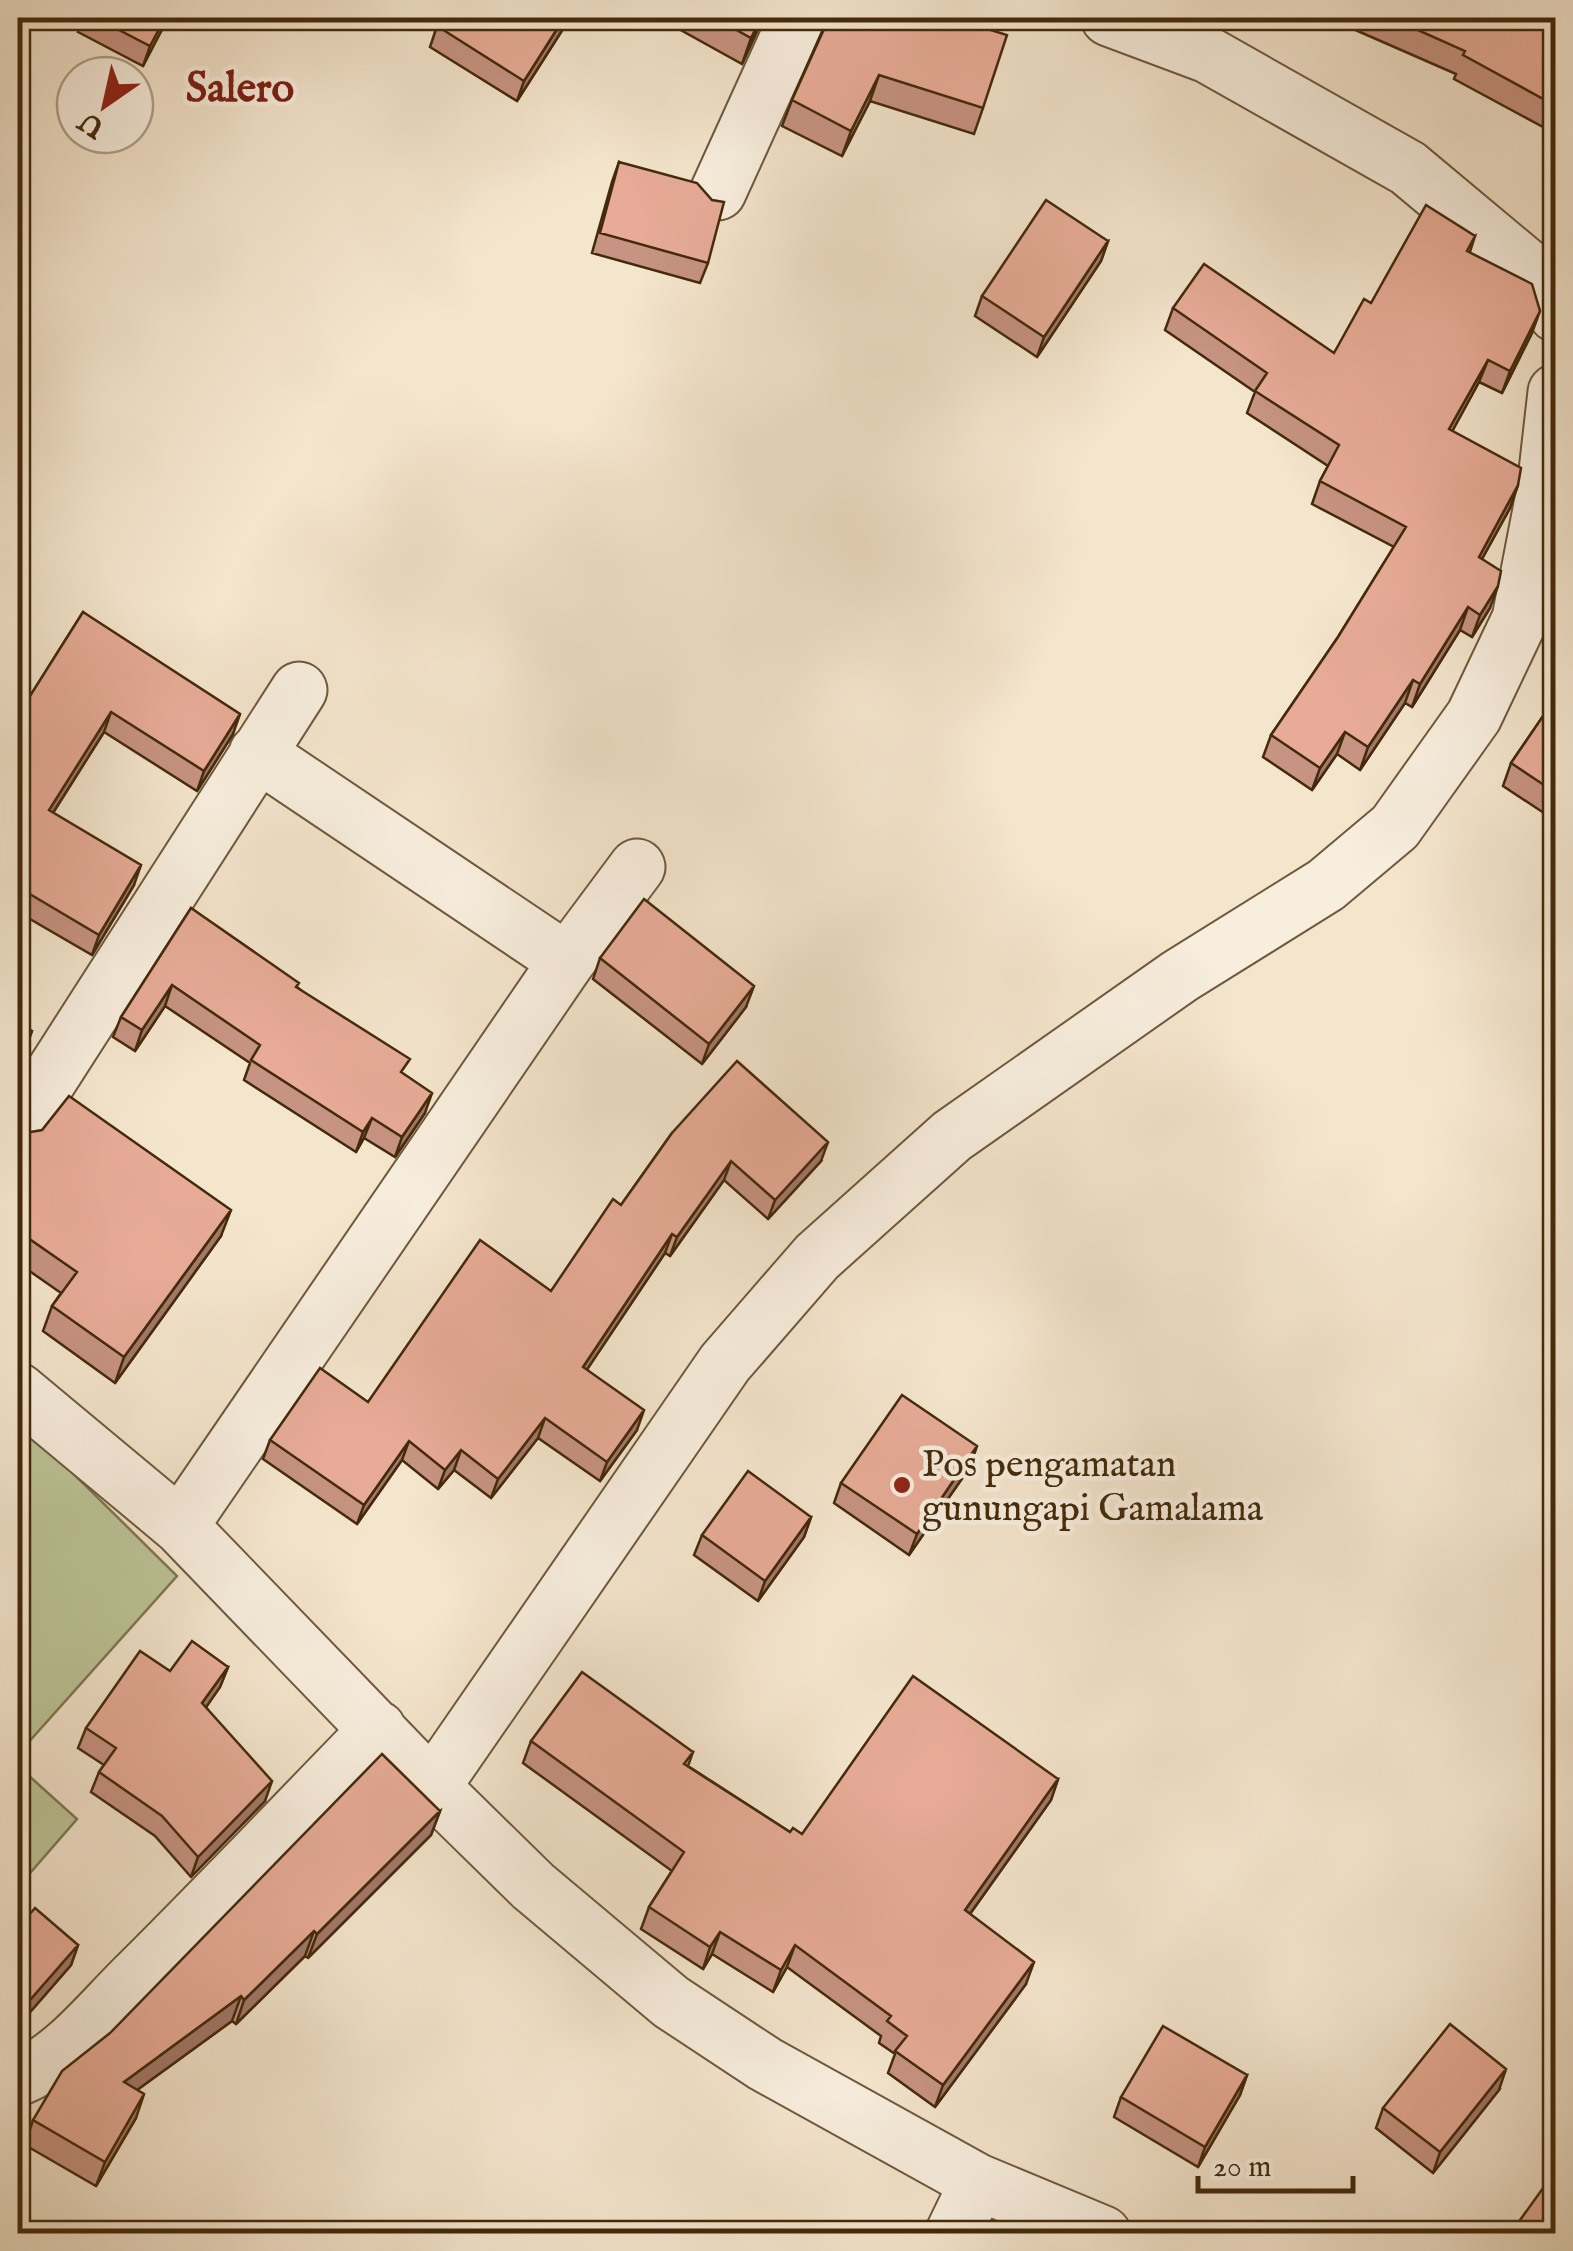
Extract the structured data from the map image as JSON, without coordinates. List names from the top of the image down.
{
  "districts": ["Salero"],
  "places": ["Pos pengamatan gunungapi Gamalama"],
  "scale_bar": "20 m",
  "north": "bottom left"
}
